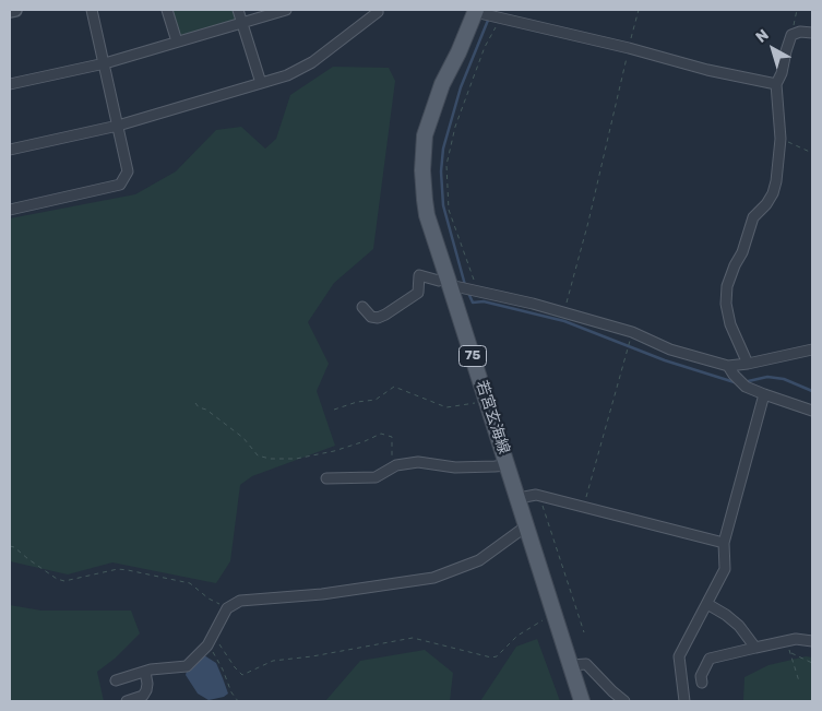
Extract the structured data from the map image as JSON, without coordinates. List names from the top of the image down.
{
  "streets": {
    "main road": ["75", "若宮玄海線"]
  },
  "north": "top left"
}
